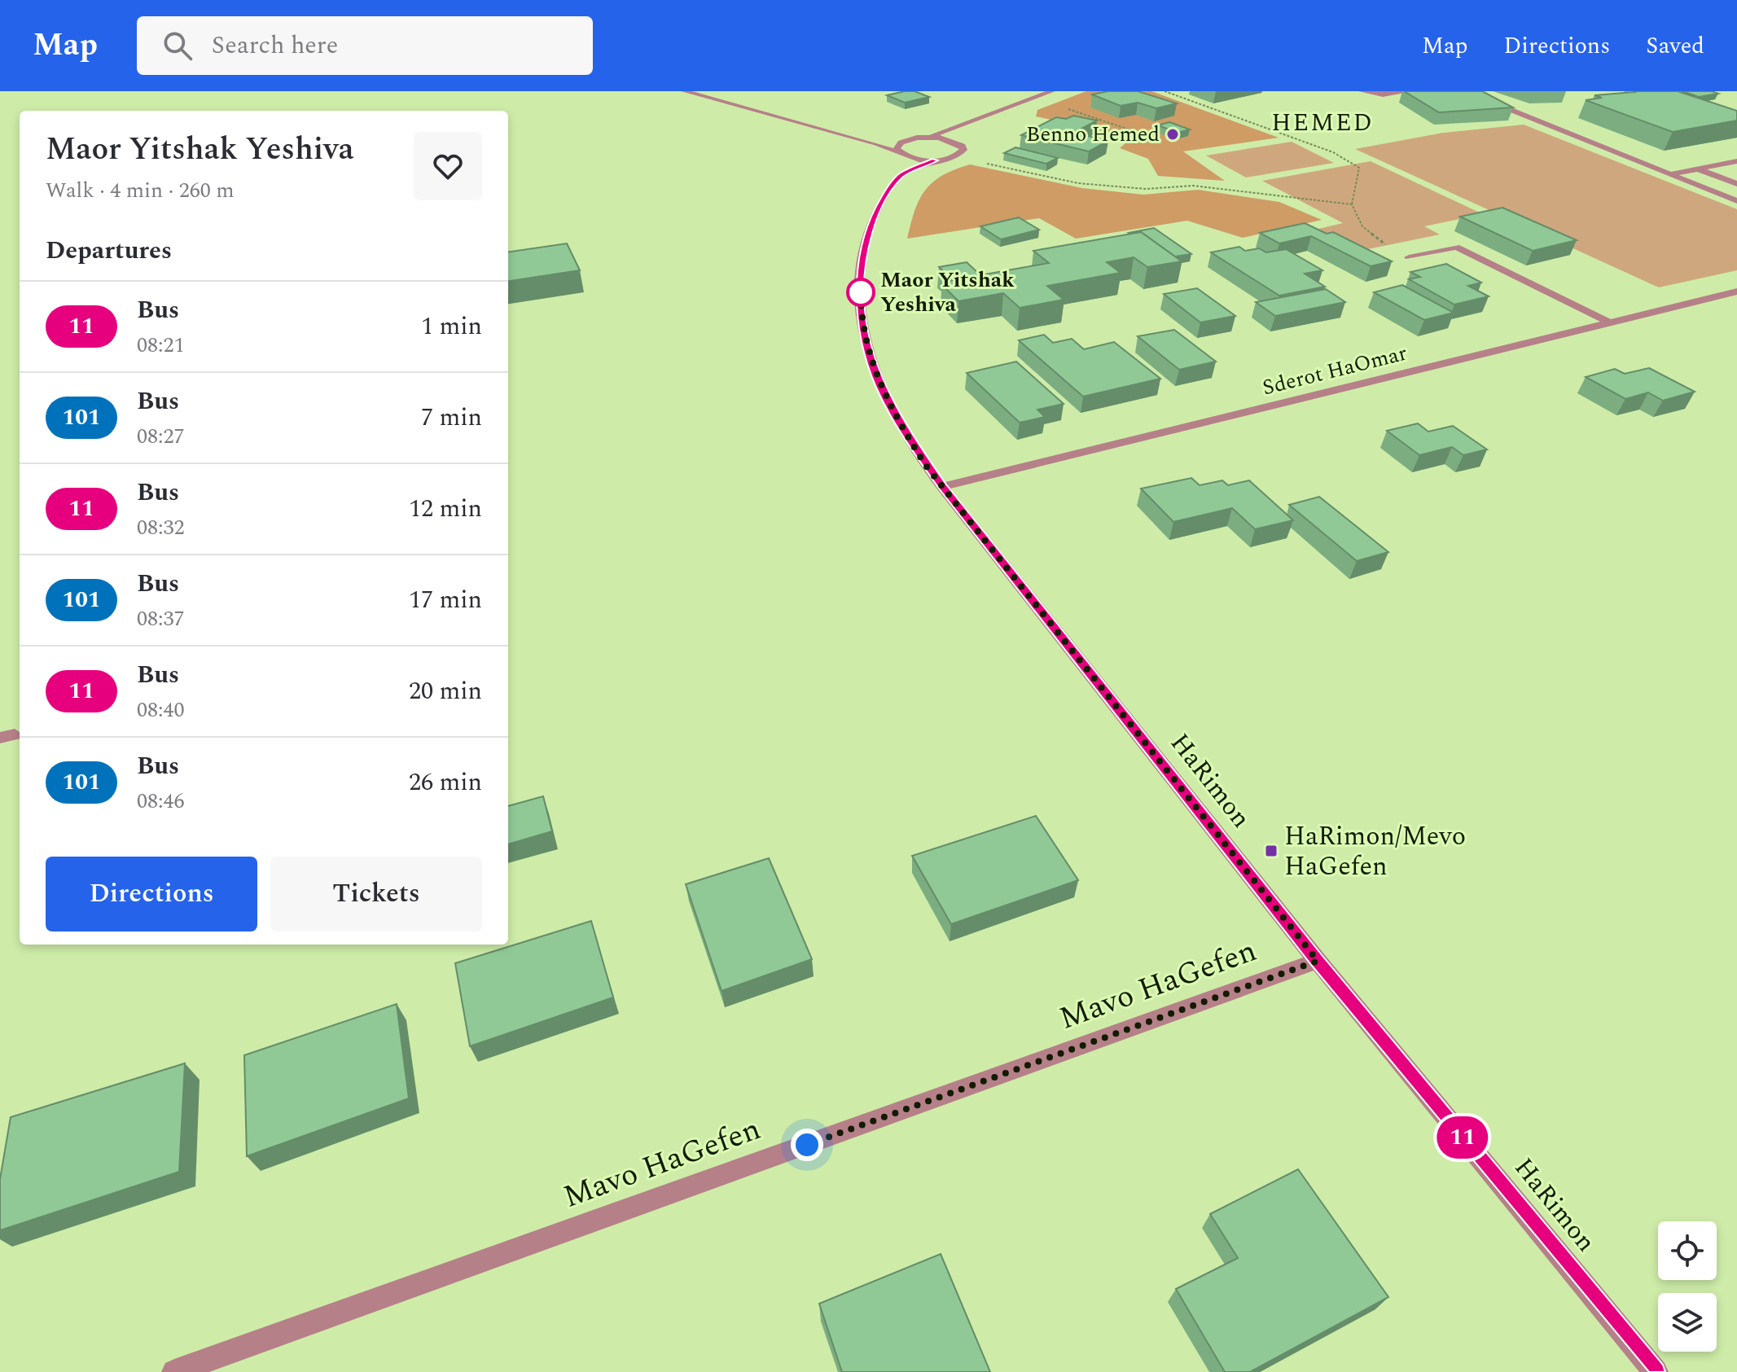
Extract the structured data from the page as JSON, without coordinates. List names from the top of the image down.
{
  "streets": {
    "street": ["Sderot HaOmar", "HaRimon", "Mavo HaGefen"]
  },
  "crossings": [
    ["Sderot HaOmar", "HaRimon"],
    ["HaRimon", "Mavo HaGefen"]
  ],
  "districts": ["HEMED"],
  "places": {
    "other": ["Benno Hemed", "Maor Yitshak Yeshiva"],
    "transit": ["HaRimon/Mevo HaGefen"]
  },
  "lines": ["bus line 11"],
  "page": {
    "header": "Map",
    "search": "Search here",
    "nav": ["Map", "Directions", "Saved"],
    "on_map": "11",
    "heading": [
      ["Maor Yitshak Yeshiva", "Walk · 4 min · 260 m"],
      "Departures"
    ],
    "list": [
      {
        "mark": "11",
        "name": "Bus",
        "note": "08:21",
        "value": "1 min"
      },
      {
        "mark": "101",
        "name": "Bus",
        "note": "08:27",
        "value": "7 min"
      },
      {
        "mark": "11",
        "name": "Bus",
        "note": "08:32",
        "value": "12 min"
      },
      {
        "mark": "101",
        "name": "Bus",
        "note": "08:37",
        "value": "17 min"
      },
      {
        "mark": "11",
        "name": "Bus",
        "note": "08:40",
        "value": "20 min"
      },
      {
        "mark": "101",
        "name": "Bus",
        "note": "08:46",
        "value": "26 min"
      }
    ],
    "buttons": ["Directions", "Tickets"]
  }
}
